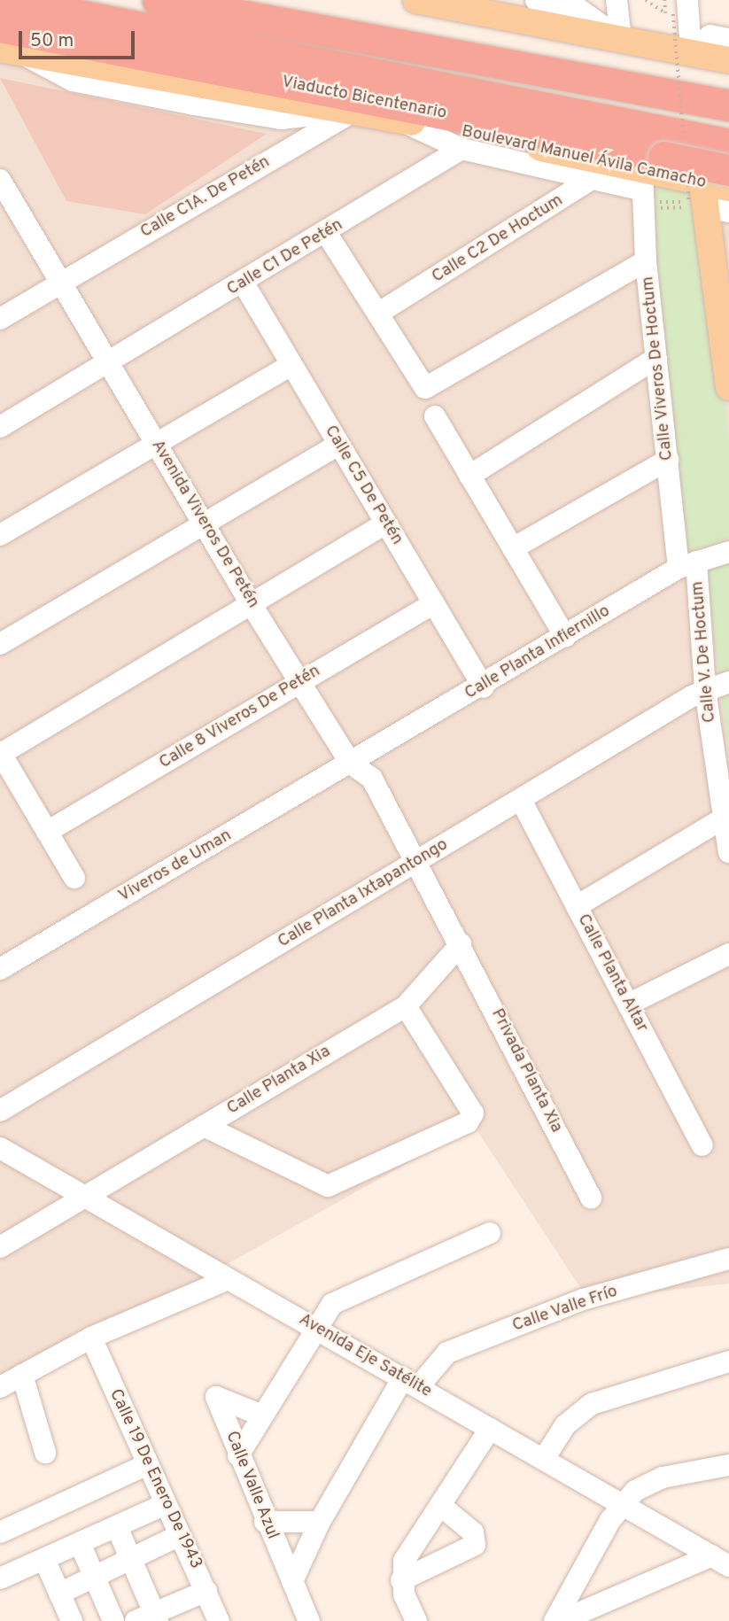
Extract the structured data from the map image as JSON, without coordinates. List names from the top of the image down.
{
  "streets": {
    "highway": ["Viaducto Bicentenario"],
    "main road": ["Boulevard Manuel Ávila Camacho"],
    "street": [
      "Calle C1A. De Petén",
      "Calle C2 De Hoctum",
      "Calle C1 De Petén",
      "Calle Viveros De Hoctum",
      "Calle C5 De Petén",
      "Avenida Viveros De Petén",
      "Calle V. De Hoctum",
      "Calle Planta Infiernillo",
      "Calle 8 Viveros De Petén",
      "Viveros de Uman",
      "Calle Planta Ixtapantongo",
      "Calle Planta Altar",
      "Privada Planta Xia",
      "Calle Planta Xia",
      "Calle Valle Frío",
      "Avenida Eje Satélite",
      "Calle 19 De Enero De 1943",
      "Calle Valle Azul"
    ]
  },
  "crossings": [
    ["Viaducto Bicentenario", "Boulevard Manuel Ávila Camacho"],
    ["Boulevard Manuel Ávila Camacho", "Calle C1A. De Petén"],
    ["Boulevard Manuel Ávila Camacho", "Calle C2 De Hoctum"],
    ["Boulevard Manuel Ávila Camacho", "Calle Viveros De Hoctum"],
    ["Calle C1A. De Petén", "Avenida Viveros De Petén"],
    ["Calle C1 De Petén", "Calle C5 De Petén"],
    ["Calle C1 De Petén", "Avenida Viveros De Petén"],
    ["Calle Viveros De Hoctum", "Calle V. De Hoctum"],
    ["Calle Viveros De Hoctum", "Calle Planta Infiernillo"],
    ["Calle C5 De Petén", "Calle Planta Infiernillo"],
    ["Calle C5 De Petén", "Calle 8 Viveros De Petén"],
    ["Avenida Viveros De Petén", "Calle Planta Infiernillo"],
    ["Avenida Viveros De Petén", "Calle 8 Viveros De Petén"],
    ["Avenida Viveros De Petén", "Viveros de Uman"],
    ["Avenida Viveros De Petén", "Calle Planta Ixtapantongo"],
    ["Calle V. De Hoctum", "Calle Planta Infiernillo"],
    ["Calle V. De Hoctum", "Calle Planta Ixtapantongo"],
    ["Calle Planta Infiernillo", "Viveros de Uman"],
    ["Calle Planta Ixtapantongo", "Calle Planta Altar"],
    ["Privada Planta Xia", "Calle Planta Xia"],
    ["Calle Planta Xia", "Avenida Eje Satélite"],
    ["Calle Valle Frío", "Avenida Eje Satélite"],
    ["Calle Valle Frío", "Calle Valle Azul"]
  ],
  "scale_bar": "50 m"
}
